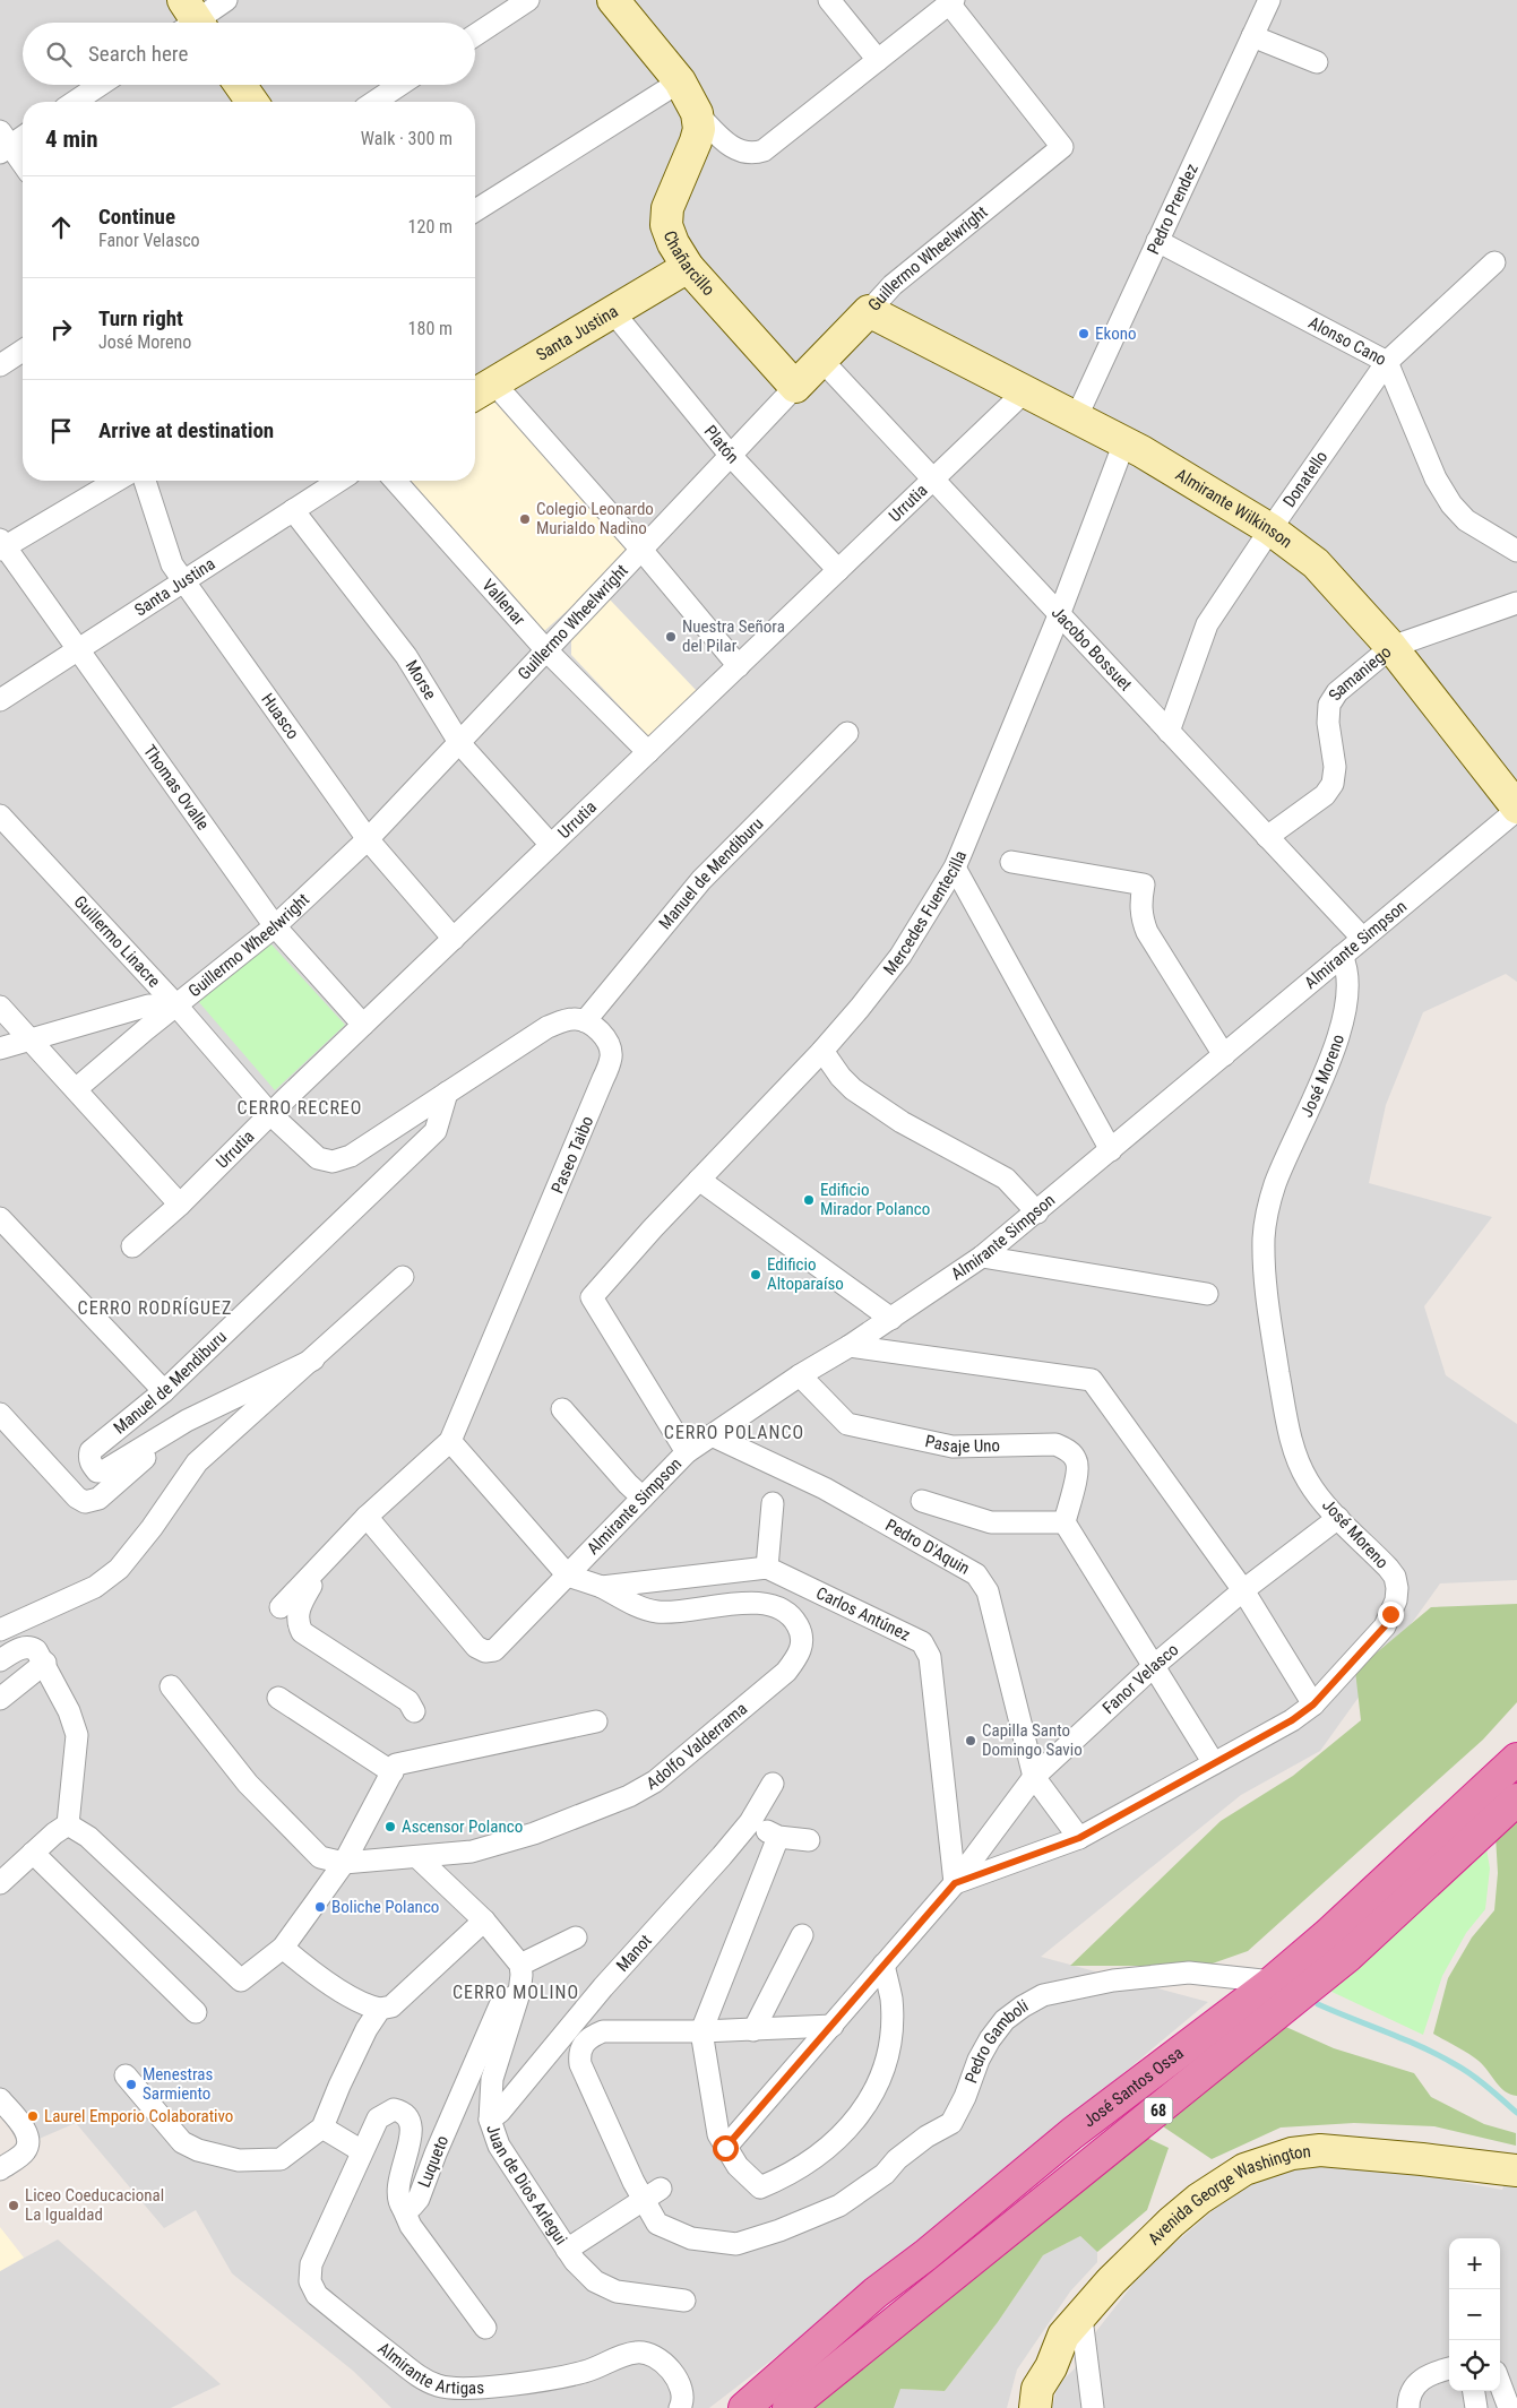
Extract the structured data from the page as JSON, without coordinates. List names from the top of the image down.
{
  "streets": {
    "highway": ["José Santos Ossa", "68"],
    "street": [
      "Pedro Prendez",
      "Guillermo Wheelwright",
      "Chañarcillo",
      "Santa Justina",
      "Alonso Cano",
      "Platón",
      "Donatello",
      "Urrutia",
      "Almirante Wilkinson",
      "Vallenar",
      "Jacobo Bossuet",
      "Samaniego",
      "Morse",
      "Huasco",
      "Thomas Ovalle",
      "Manuel de Mendiburu",
      "Mercedes Fuentecilla",
      "Guillermo Linacre",
      "Almirante Simpson",
      "José Moreno",
      "Paseo Taibo",
      "Pasaje Uno",
      "Pedro D'Aquin",
      "Carlos Antúnez",
      "Fanor Velasco",
      "Adolfo Valderrama",
      "Manot",
      "Pedro Gamboli",
      "Luqueto",
      "Juan de Dios Arlegui",
      "Avenida George Washington",
      "Almirante Artigas"
    ]
  },
  "crossings": [
    ["Pedro Prendez", "Alonso Cano"],
    ["Pedro Prendez", "Almirante Wilkinson"],
    ["Guillermo Wheelwright", "Chañarcillo"],
    ["Guillermo Wheelwright", "Platón"],
    ["Guillermo Wheelwright", "Almirante Wilkinson"],
    ["Guillermo Wheelwright", "Vallenar"],
    ["Guillermo Wheelwright", "Jacobo Bossuet"],
    ["Guillermo Wheelwright", "Morse"],
    ["Guillermo Wheelwright", "Huasco"],
    ["Guillermo Wheelwright", "Thomas Ovalle"],
    ["Guillermo Wheelwright", "Guillermo Linacre"],
    ["Chañarcillo", "Santa Justina"],
    ["Santa Justina", "Platón"],
    ["Santa Justina", "Morse"],
    ["Santa Justina", "Huasco"],
    ["Santa Justina", "Thomas Ovalle"],
    ["Alonso Cano", "Donatello"],
    ["Platón", "Urrutia"],
    ["Donatello", "Almirante Wilkinson"],
    ["Donatello", "Jacobo Bossuet"],
    ["Urrutia", "Almirante Wilkinson"],
    ["Urrutia", "Vallenar"],
    ["Urrutia", "Jacobo Bossuet"],
    ["Urrutia", "Morse"],
    ["Urrutia", "Huasco"],
    ["Urrutia", "Thomas Ovalle"],
    ["Urrutia", "Guillermo Linacre"],
    ["Almirante Wilkinson", "Samaniego"],
    ["Almirante Wilkinson", "Mercedes Fuentecilla"],
    ["Almirante Wilkinson", "Almirante Simpson"],
    ["Jacobo Bossuet", "Samaniego"],
    ["Jacobo Bossuet", "Mercedes Fuentecilla"],
    ["Jacobo Bossuet", "Almirante Simpson"],
    ["Manuel de Mendiburu", "Guillermo Linacre"],
    ["Manuel de Mendiburu", "Paseo Taibo"],
    ["Mercedes Fuentecilla", "Almirante Simpson"],
    ["Almirante Simpson", "José Moreno"],
    ["Almirante Simpson", "Pasaje Uno"],
    ["Almirante Simpson", "Pedro D'Aquin"],
    ["José Moreno", "Pedro D'Aquin"],
    ["José Moreno", "Carlos Antúnez"],
    ["José Moreno", "Fanor Velasco"],
    ["Pedro D'Aquin", "Fanor Velasco"],
    ["Carlos Antúnez", "Fanor Velasco"],
    ["Manot", "Pedro Gamboli"],
    ["Manot", "Juan de Dios Arlegui"],
    ["Pedro Gamboli", "José Santos Ossa"],
    ["Luqueto", "Juan de Dios Arlegui"],
    ["Luqueto", "Almirante Artigas"]
  ],
  "districts": [
    "CERRO RECREO",
    "CERRO RODRÍGUEZ",
    "CERRO POLANCO",
    "CERRO MOLINO"
  ],
  "places": [
    "Ekono",
    "Colegio Leonardo Murialdo Nadino",
    "Nuestra Señora del Pilar",
    "Edificio Mirador Polanco",
    "Edificio Altoparaíso",
    "Capilla Santo Domingo Savio",
    "Ascensor Polanco",
    "Boliche Polanco",
    "Menestras Sarmiento",
    "Laurel Emporio Colaborativo",
    "Liceo Coeducacional La Igualdad"
  ],
  "page": {
    "search": "Search here",
    "heading": ["4 min", "Walk · 300 m"],
    "list": [
      ["Continue", "Fanor Velasco", "120 m"],
      ["Turn right", "José Moreno", "180 m"],
      "Arrive at destination"
    ],
    "map_buttons": ["+", "−"]
  }
}
